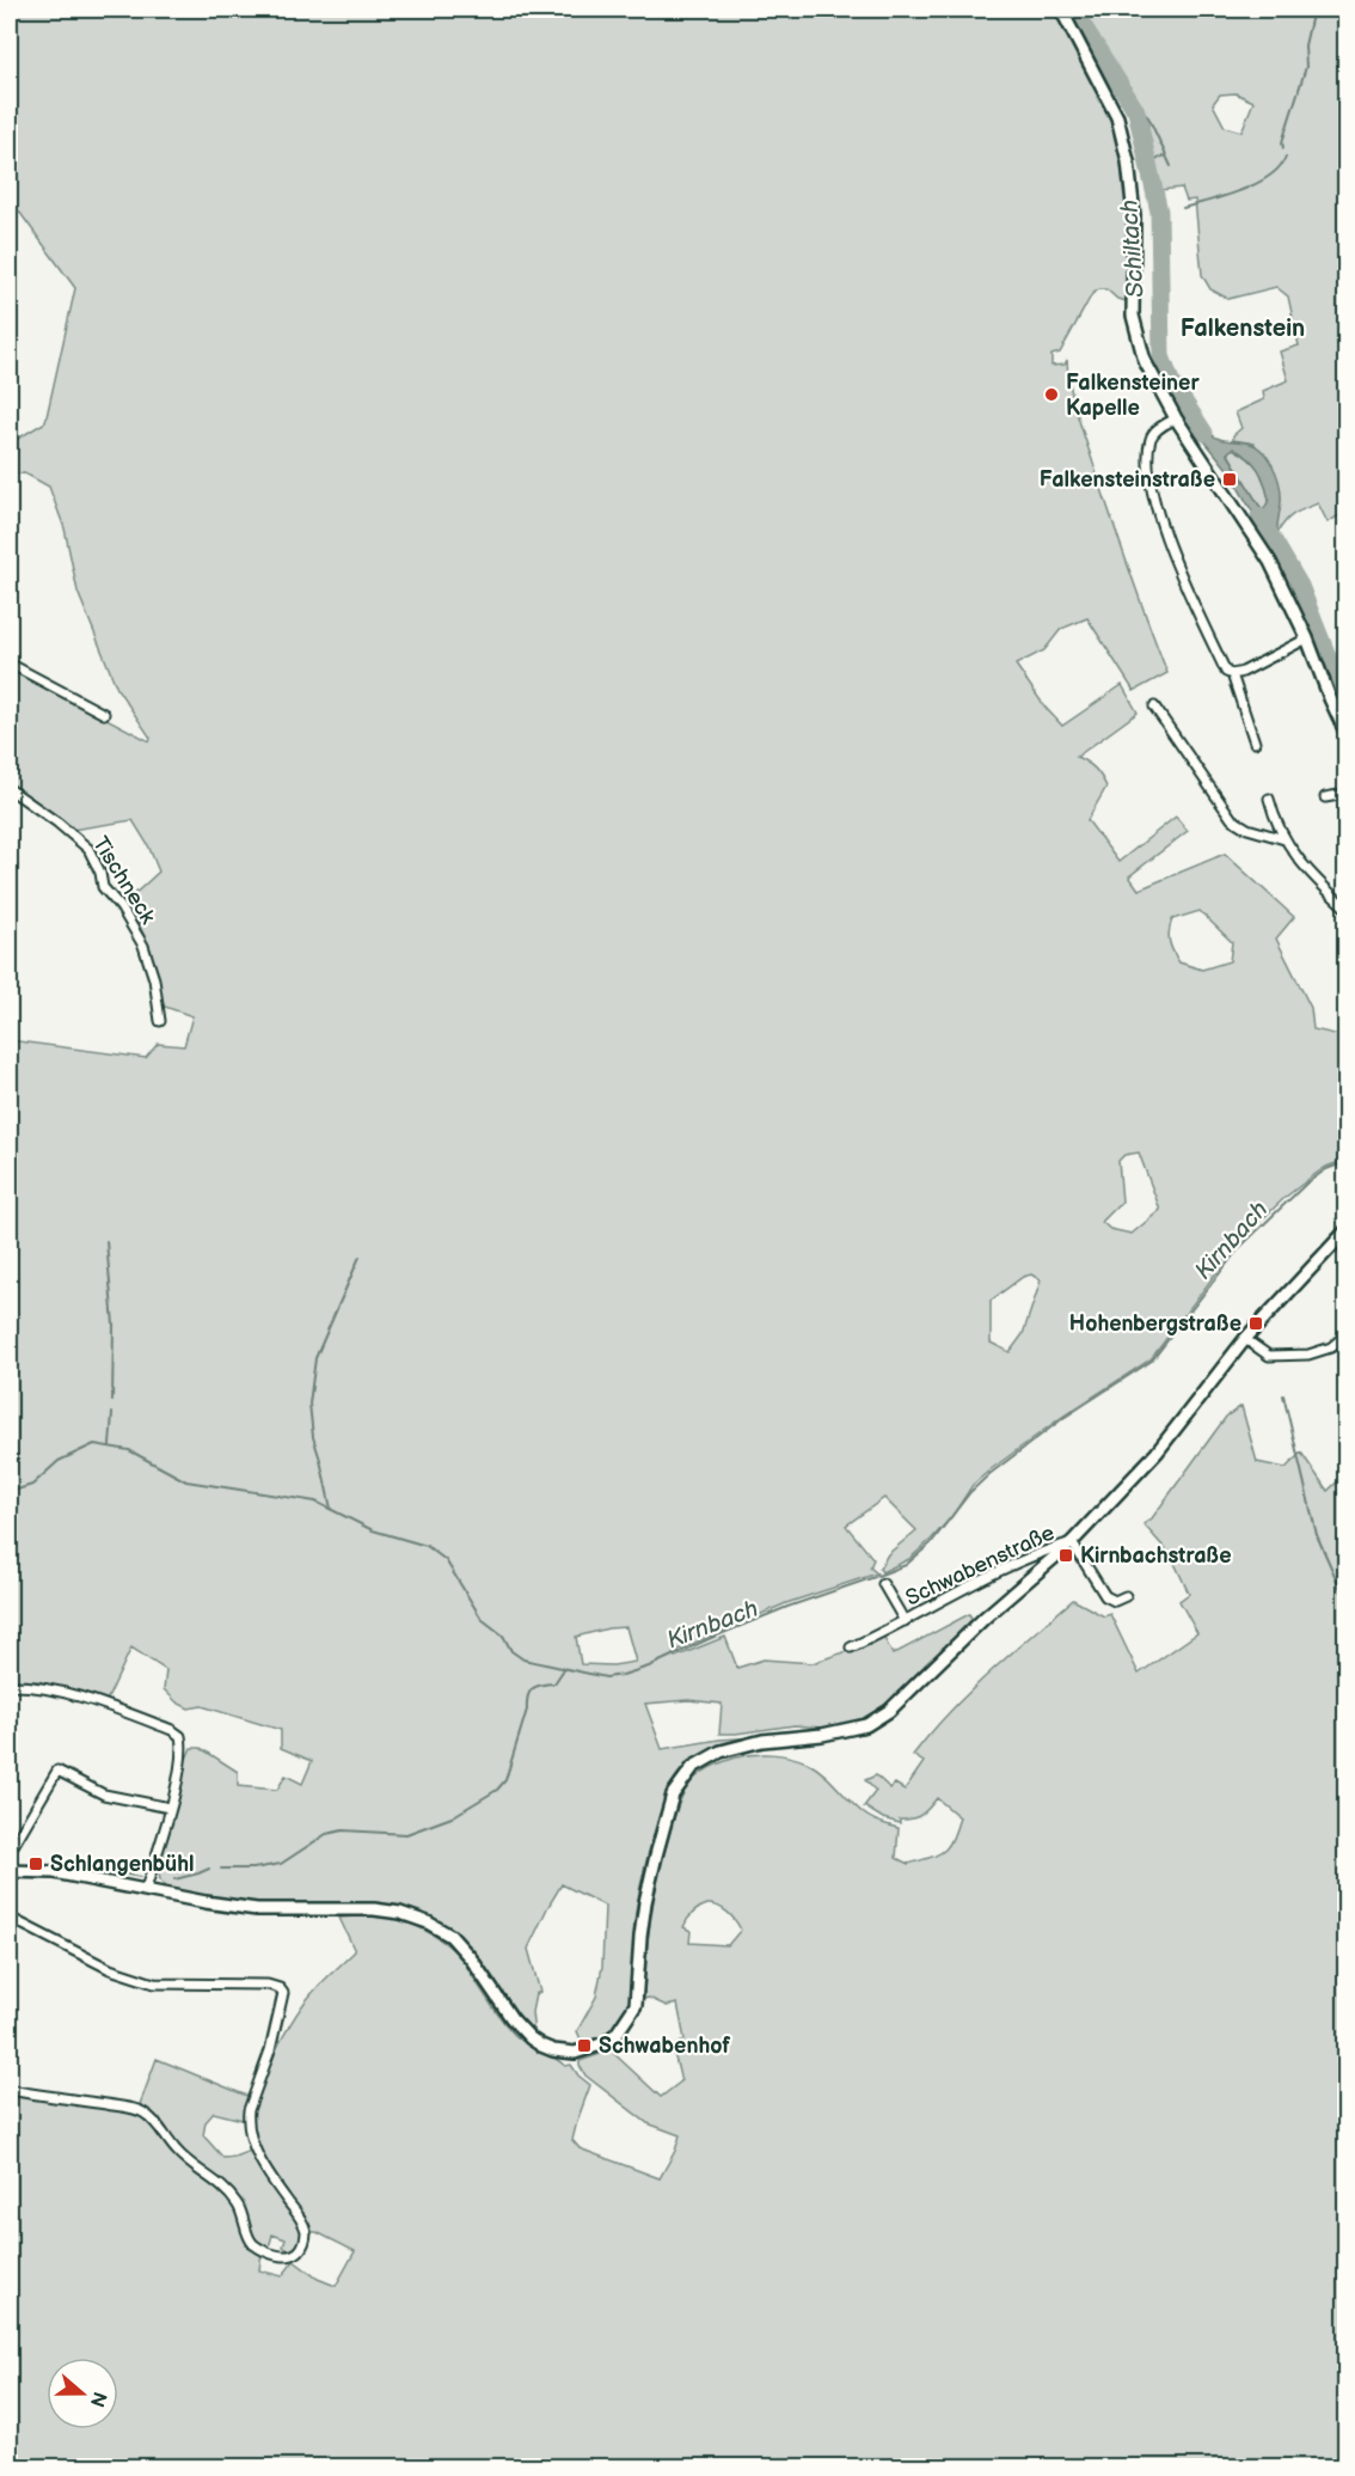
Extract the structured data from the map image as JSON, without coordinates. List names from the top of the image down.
{
  "streets": {
    "street": ["Tischneck", "Schwabenstraße"]
  },
  "districts": ["Falkenstein"],
  "water": ["Schiltach", "Kirnbach"],
  "places": {
    "other": ["Falkensteiner Kapelle"],
    "transit": [
      "Falkensteinstraße",
      "Hohenbergstraße",
      "Kirnbachstraße",
      "Schlangenbühl",
      "Schwabenhof"
    ]
  },
  "north": "right"
}
